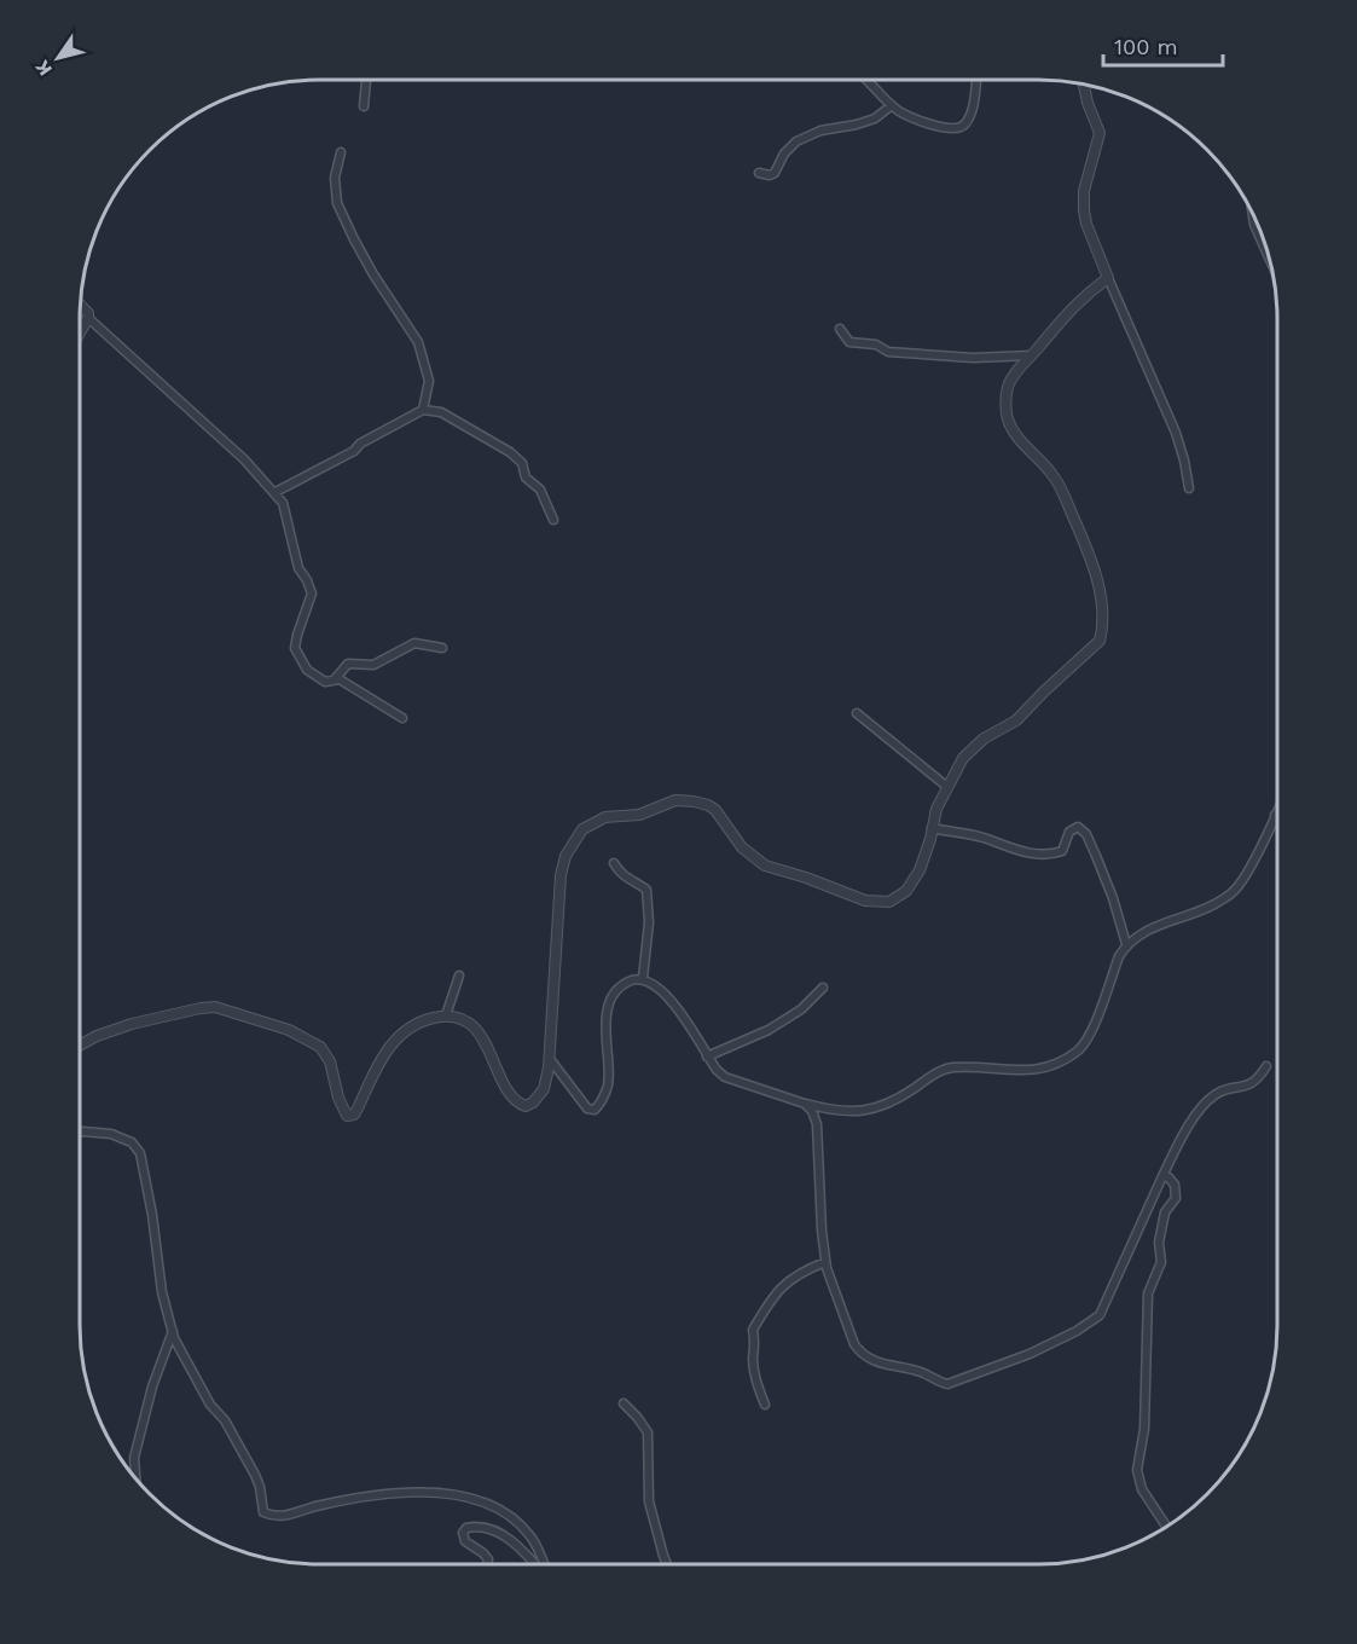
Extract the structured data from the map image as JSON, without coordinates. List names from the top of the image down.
{
  "scale_bar": "100 m",
  "north": "bottom left"
}
